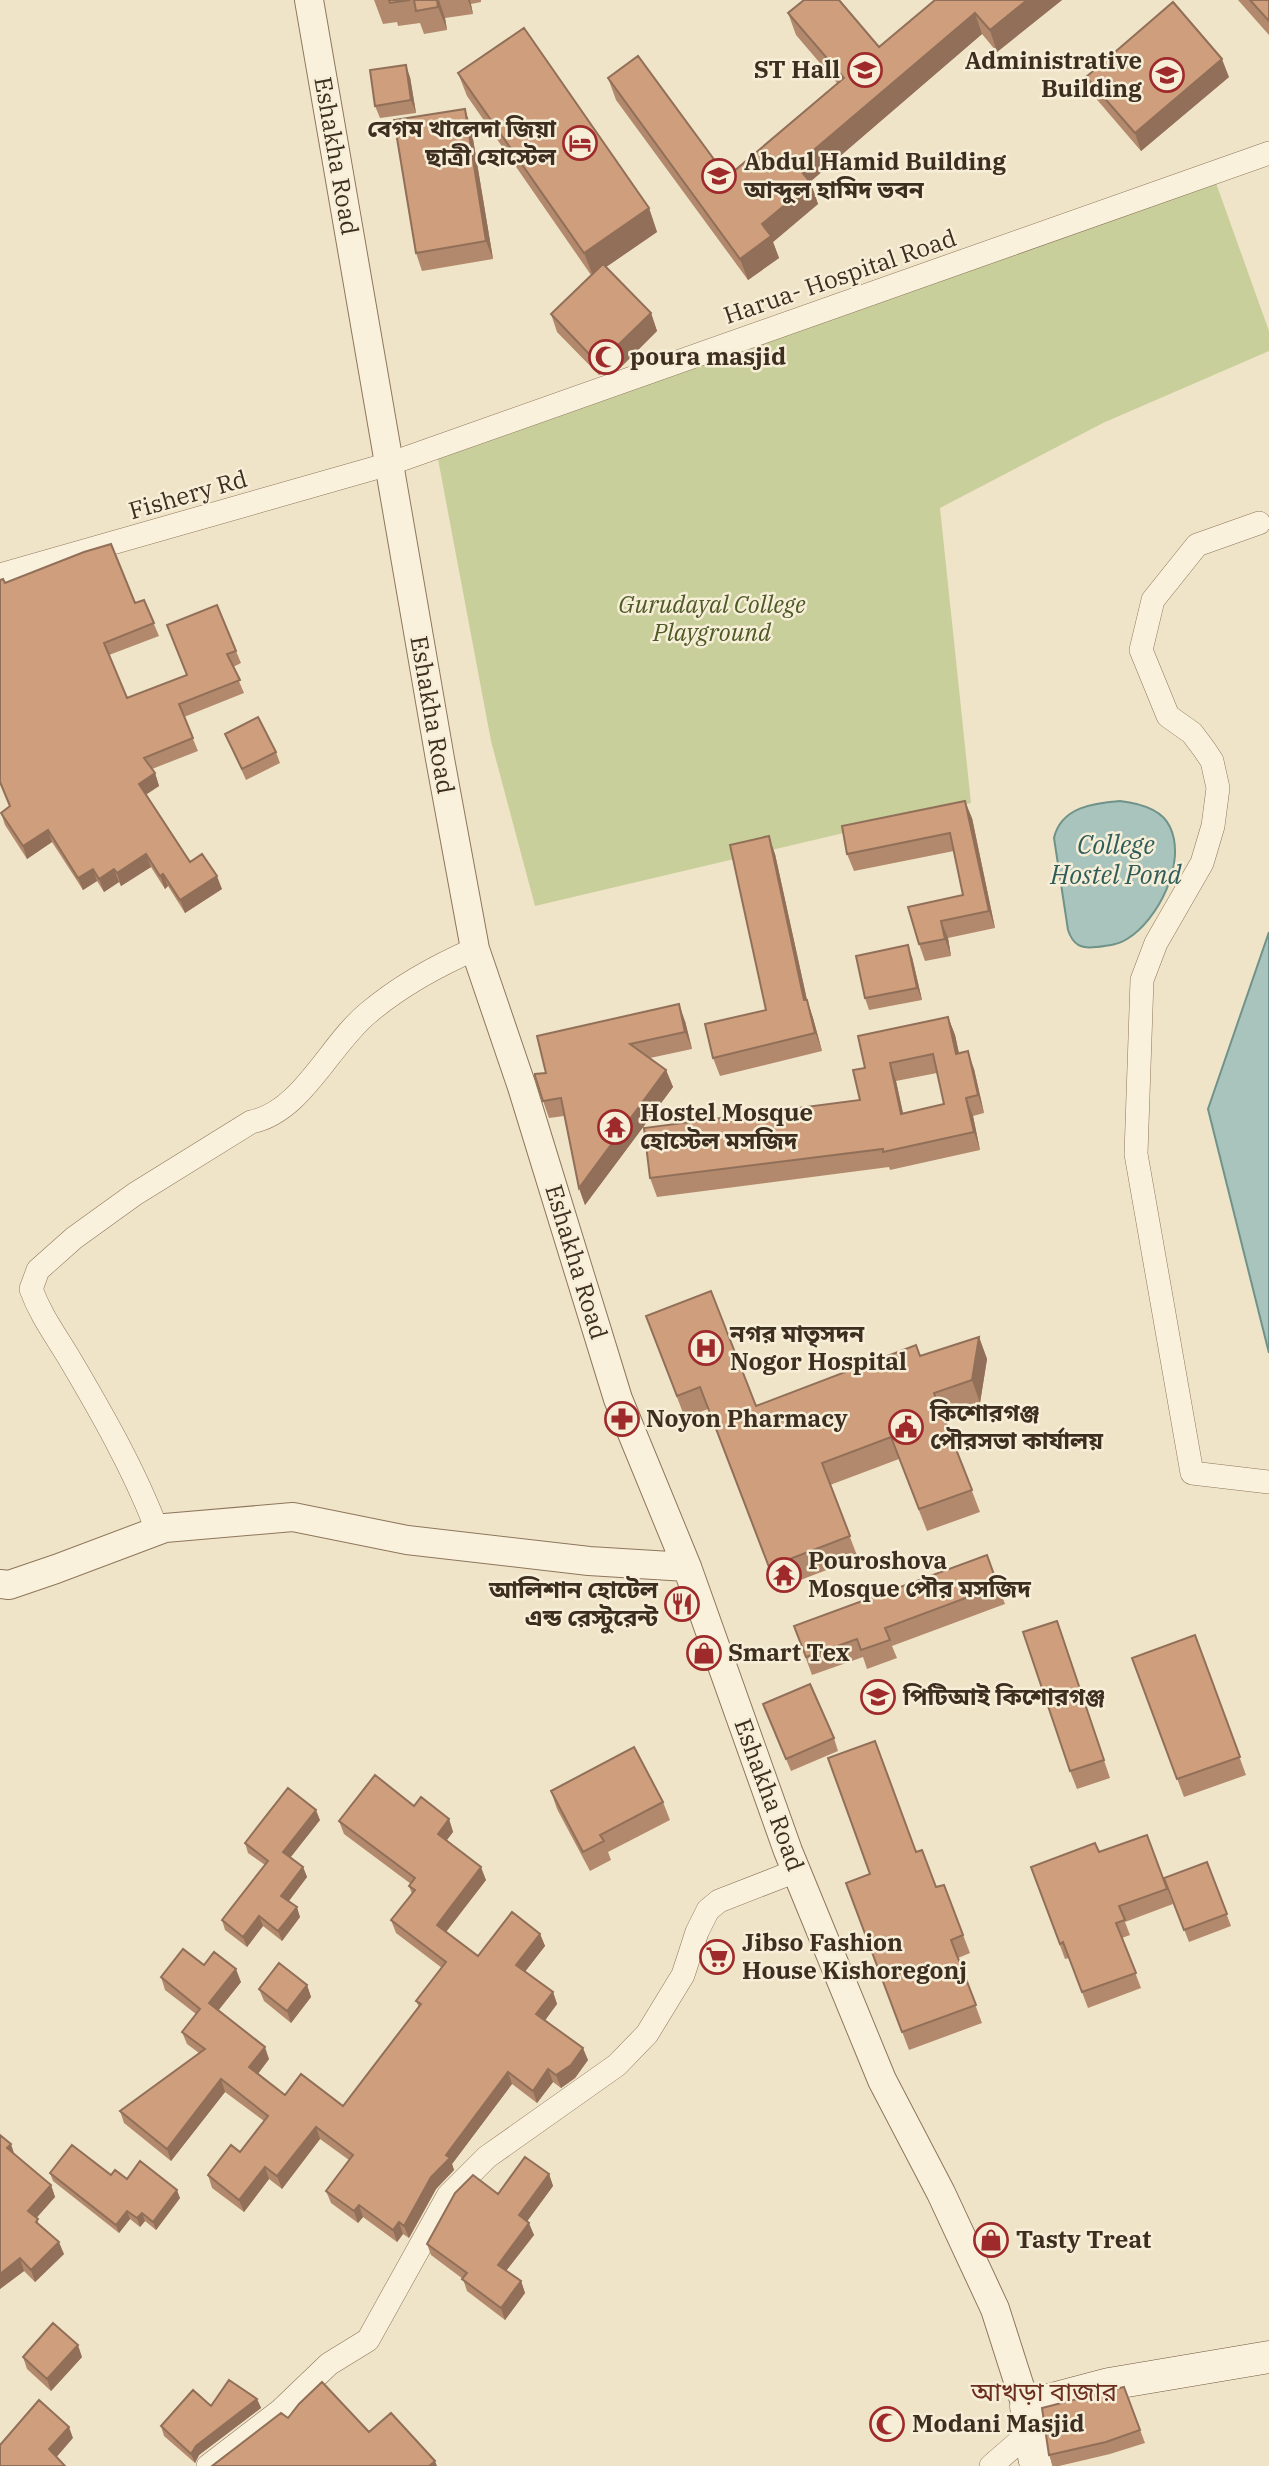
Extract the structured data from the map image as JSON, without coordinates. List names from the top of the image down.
{
  "streets": {
    "main road": ["Eshakha Road"],
    "street": ["Harua- Hospital Road", "Fishery Rd"]
  },
  "crossings": [
    ["Eshakha Road", "Harua- Hospital Road"],
    ["Eshakha Road", "Fishery Rd"],
    ["Harua- Hospital Road", "Fishery Rd"]
  ],
  "districts": ["আখড়া বাজার"],
  "water": ["College Hostel Pond"],
  "parks": ["Gurudayal College Playground"],
  "places": {
    "school or university": [
      "ST Hall",
      "Administrative Building",
      "Abdul Hamid Building আব্দুল হামিদ ভবন",
      "পিটিআই কিশোরগঞ্জ"
    ],
    "hotel": ["বেগম খালেদা জিয়া ছাত্রী হোস্টেল"],
    "mosque": ["poura masjid", "Modani Masjid"],
    "temple": ["Hostel Mosque হোস্টেল মসজিদ", "Pouroshova Mosque পৌর মসজিদ"],
    "hospital": ["নগর মাতৃসদন Nogor Hospital"],
    "pharmacy": ["Noyon Pharmacy"],
    "public building": ["কিশোরগঞ্জ পৌরসভা কার্যালয়"],
    "restaurant": ["আলিশান হোটেল এন্ড রেস্টুরেন্ট"],
    "shop": ["Smart Tex", "Tasty Treat"],
    "supermarket": ["Jibso Fashion House Kishoregonj"]
  }
}
